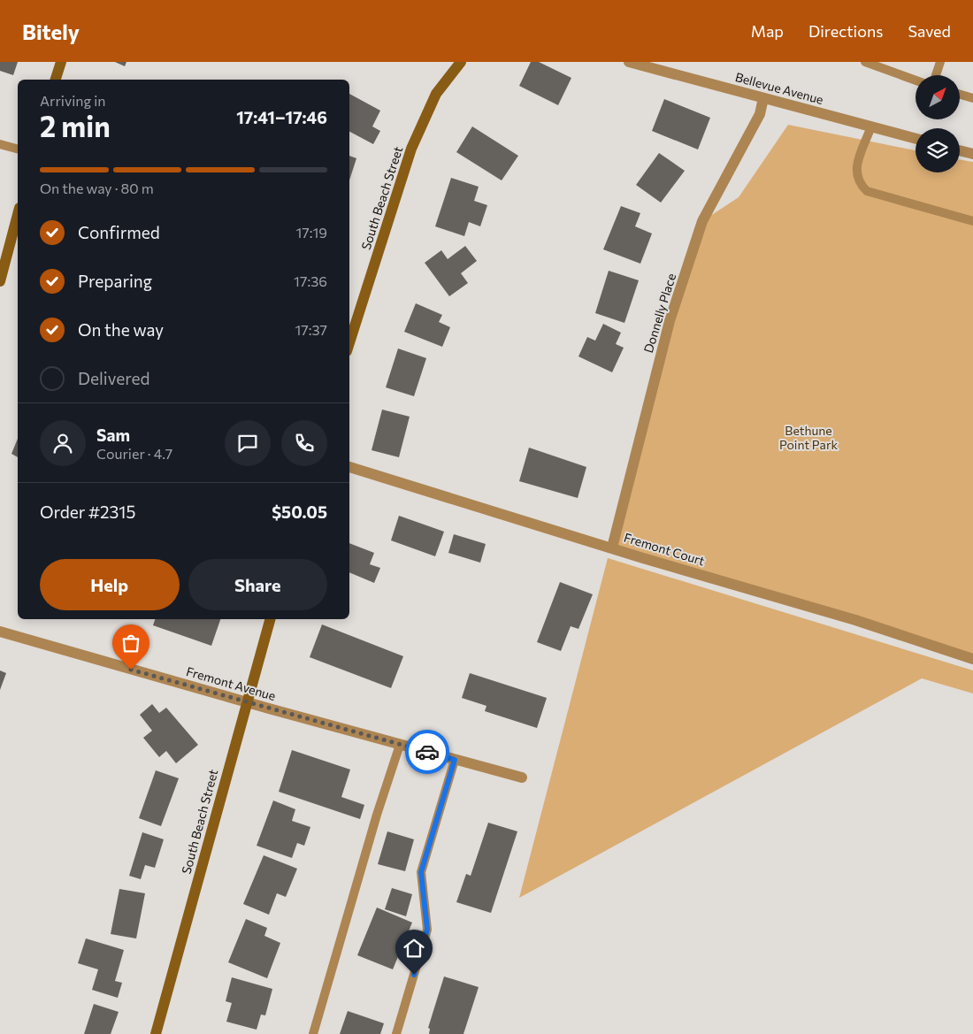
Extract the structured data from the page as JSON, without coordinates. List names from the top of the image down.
{
  "streets": {
    "street": [
      "Bellevue Avenue",
      "South Beach Street",
      "Donnelly Place",
      "Fremont Court",
      "Fremont Avenue"
    ]
  },
  "crossings": [
    ["Bellevue Avenue", "Donnelly Place"],
    ["South Beach Street", "Fremont Avenue"],
    ["Donnelly Place", "Fremont Court"]
  ],
  "parks": ["Bethune Point Park"],
  "north": "top right",
  "page": {
    "header": "Bitely",
    "nav": ["Map", "Directions", "Saved"],
    "heading": ["2 min", "Arriving in", "17:41–17:46"],
    "panel": [
      "Sam",
      "Courier · 4.7",
      "Order #2315",
      "$50.05"
    ],
    "bar": "On the way · 80 m",
    "list": [
      ["Confirmed", "17:19"],
      ["Preparing", "17:36"],
      ["On the way", "17:37"],
      "Delivered"
    ],
    "buttons": ["Help", "Share"]
  }
}
